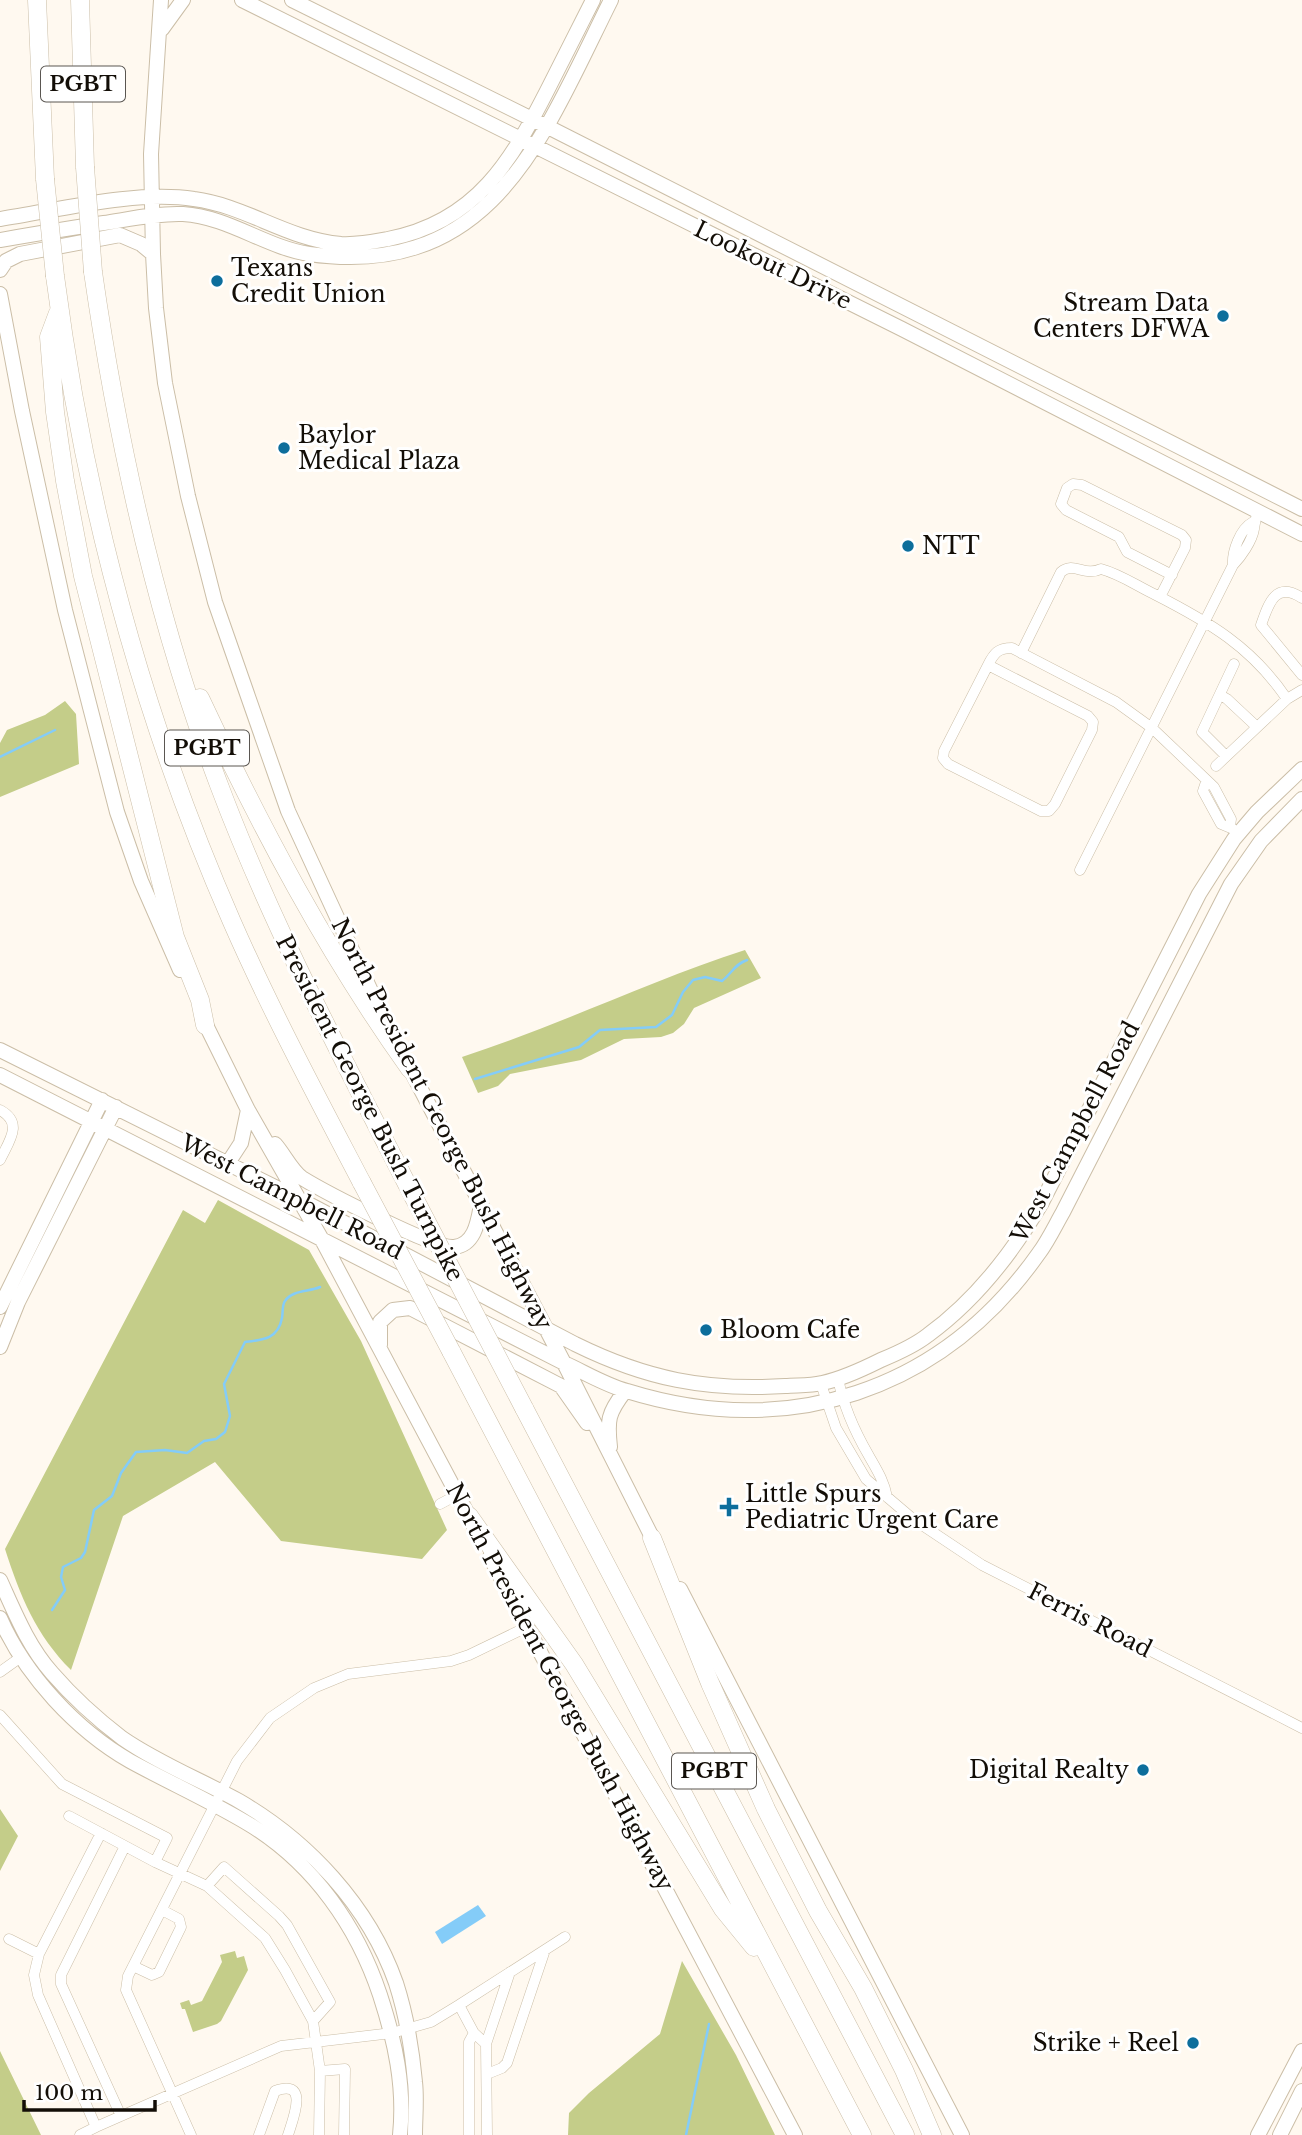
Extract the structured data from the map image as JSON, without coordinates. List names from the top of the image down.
{
  "streets": {
    "highway": ["PGBT", "President George Bush Turnpike"],
    "main road": ["Lookout Drive", "North President George Bush Highway", "West Campbell Road"],
    "street": ["Ferris Road"]
  },
  "crossings": [
    ["North President George Bush Highway", "West Campbell Road"],
    ["West Campbell Road", "Ferris Road"]
  ],
  "places": {
    "other": [
      "Texans Credit Union",
      "Stream Data Centers DFWA",
      "Baylor Medical Plaza",
      "NTT",
      "Bloom Cafe",
      "Digital Realty",
      "Strike + Reel"
    ],
    "health": ["Little Spurs Pediatric Urgent Care"]
  },
  "scale_bar": "100 m"
}
